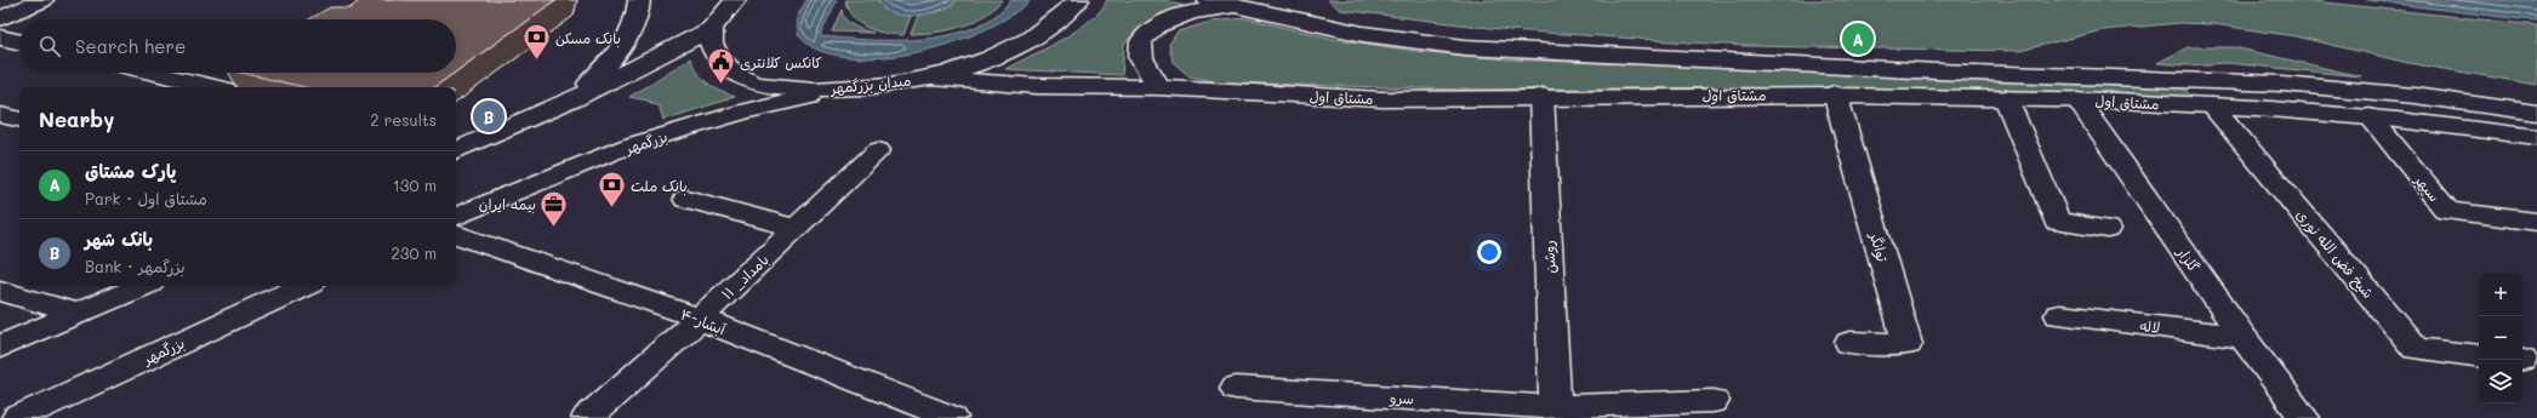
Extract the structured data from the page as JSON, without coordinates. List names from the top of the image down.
{
  "streets": {
    "main road": [
      "میدان بزرگمهر",
      "مشتاق اول",
      "بزرگمهر",
      "سپهر",
      "توانگر",
      "شیخ فض الله نوری",
      "روشن",
      "گلزار",
      "۱۱ _بامداد",
      "۴-آبشار",
      "لاله",
      "سرو"
    ]
  },
  "crossings": [
    ["میدان بزرگمهر", "مشتاق اول"],
    ["میدان بزرگمهر", "بزرگمهر"],
    ["مشتاق اول", "سپهر"],
    ["مشتاق اول", "توانگر"],
    ["مشتاق اول", "شیخ فض الله نوری"],
    ["مشتاق اول", "روشن"],
    ["مشتاق اول", "گلزار"],
    ["روشن", "سرو"],
    ["گلزار", "لاله"],
    ["۱۱ _بامداد", "۴-آبشار"]
  ],
  "places": {
    "bank": ["بانک مسکن", "بانک ملت"],
    "public building": ["کانکس کلانتری"],
    "office": ["بیمه ایران"]
  },
  "page": {
    "search": "Search here",
    "pins": ["A", "B"],
    "heading": ["Nearby", "2 results"],
    "list": [
      {
        "mark": "A",
        "name": "پارک مشتاق",
        "note": "Park · مشتاق اول",
        "value": "130 m"
      },
      {
        "mark": "B",
        "name": "بانک شهر",
        "note": "Bank · بزرگمهر",
        "value": "230 m"
      }
    ],
    "map_buttons": ["+", "−"]
  }
}
